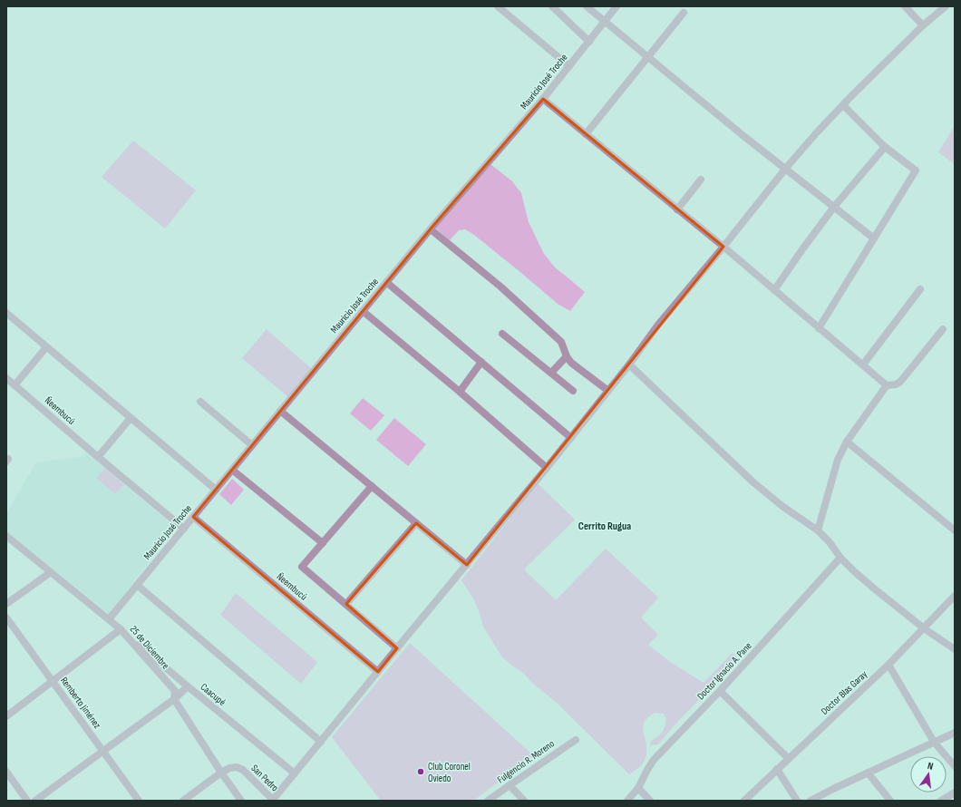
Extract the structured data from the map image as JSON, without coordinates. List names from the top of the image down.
{
  "streets": {
    "street": [
      "Mauricio José Troche",
      "Ñeembucú",
      "25 de Diciembre",
      "Doctor Ignacio A. Pane",
      "Doctor Blas Garay",
      "Caacupé",
      "Remberto Jiménez",
      "Fulgencio R. Moreno",
      "San Pedro"
    ]
  },
  "crossings": [
    ["Mauricio José Troche", "Ñeembucú"],
    ["Mauricio José Troche", "25 de Diciembre"],
    ["25 de Diciembre", "Caacupé"],
    ["25 de Diciembre", "San Pedro"]
  ],
  "districts": ["Cerrito Rugua"],
  "places": ["Club Coronel Oviedo"],
  "north": "top"
}
